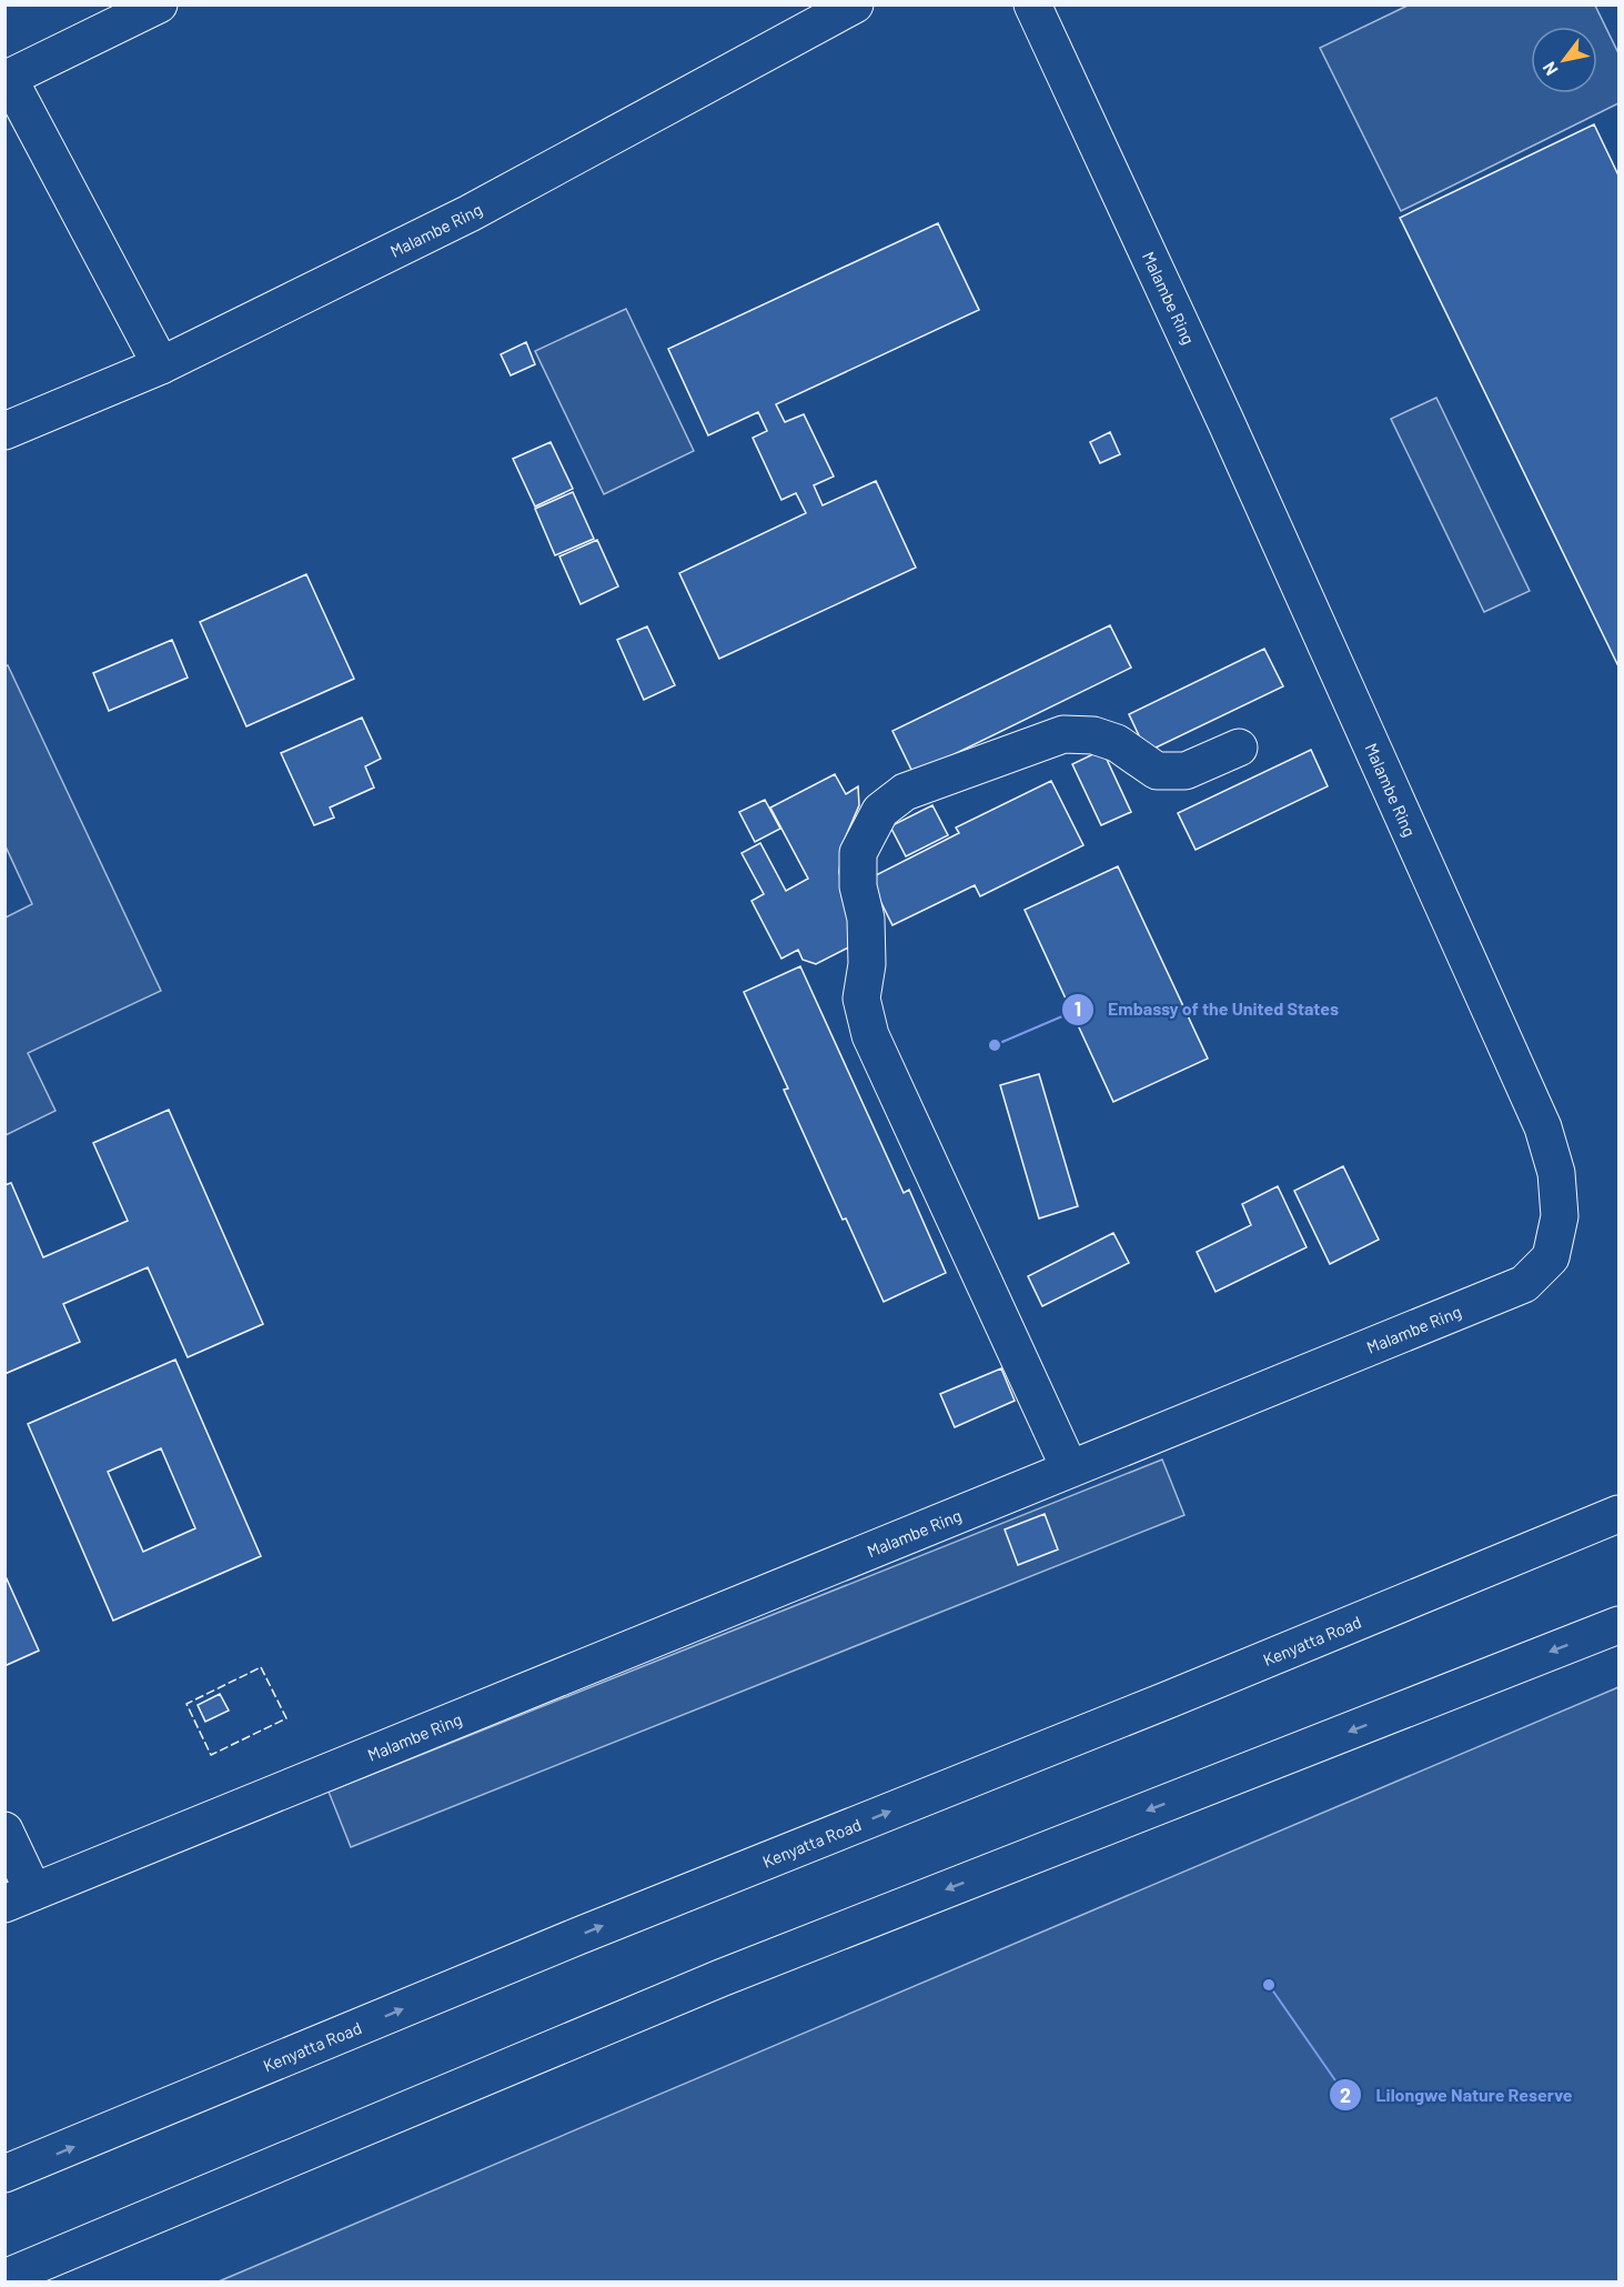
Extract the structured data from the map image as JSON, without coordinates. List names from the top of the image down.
{
  "streets": {
    "street": ["Malambe Ring", "Kenyatta Road"]
  },
  "places": ["Embassy of the United States", "Lilongwe Nature Reserve"],
  "north": "bottom left"
}
